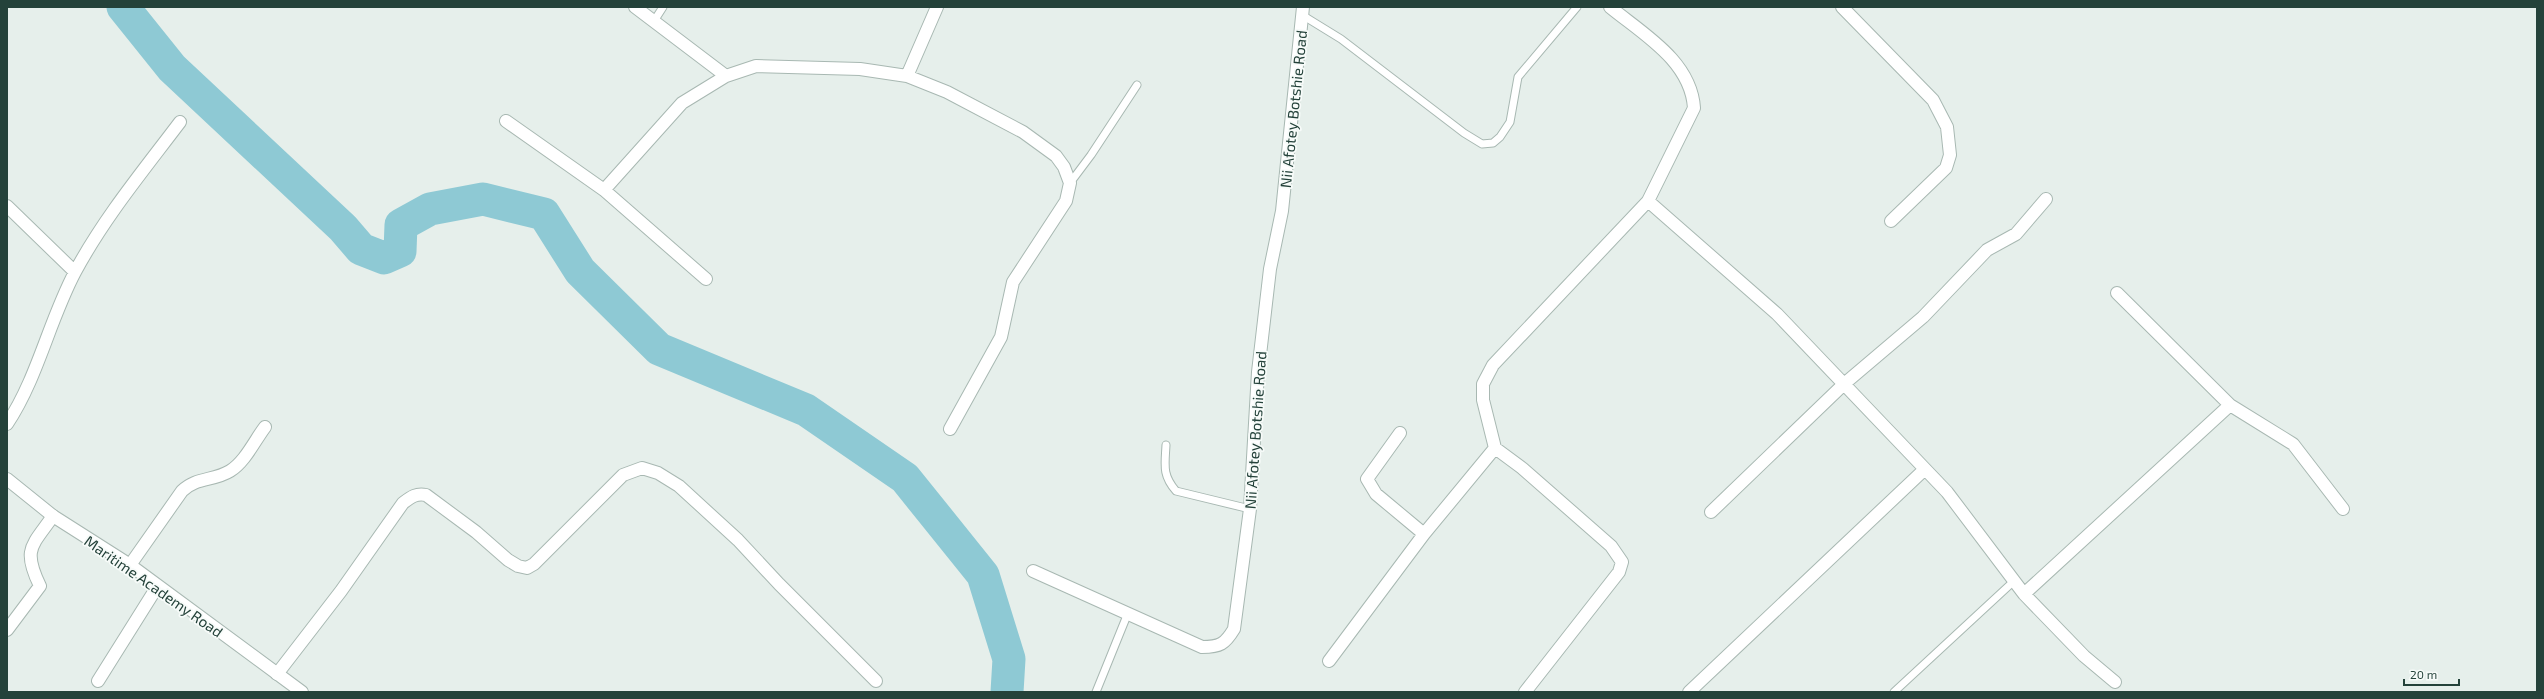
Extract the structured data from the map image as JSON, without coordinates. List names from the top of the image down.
{
  "streets": {
    "street": ["Nii Afotey Botshie Road", "Maritime Academy Road"]
  },
  "scale_bar": "20 m"
}
